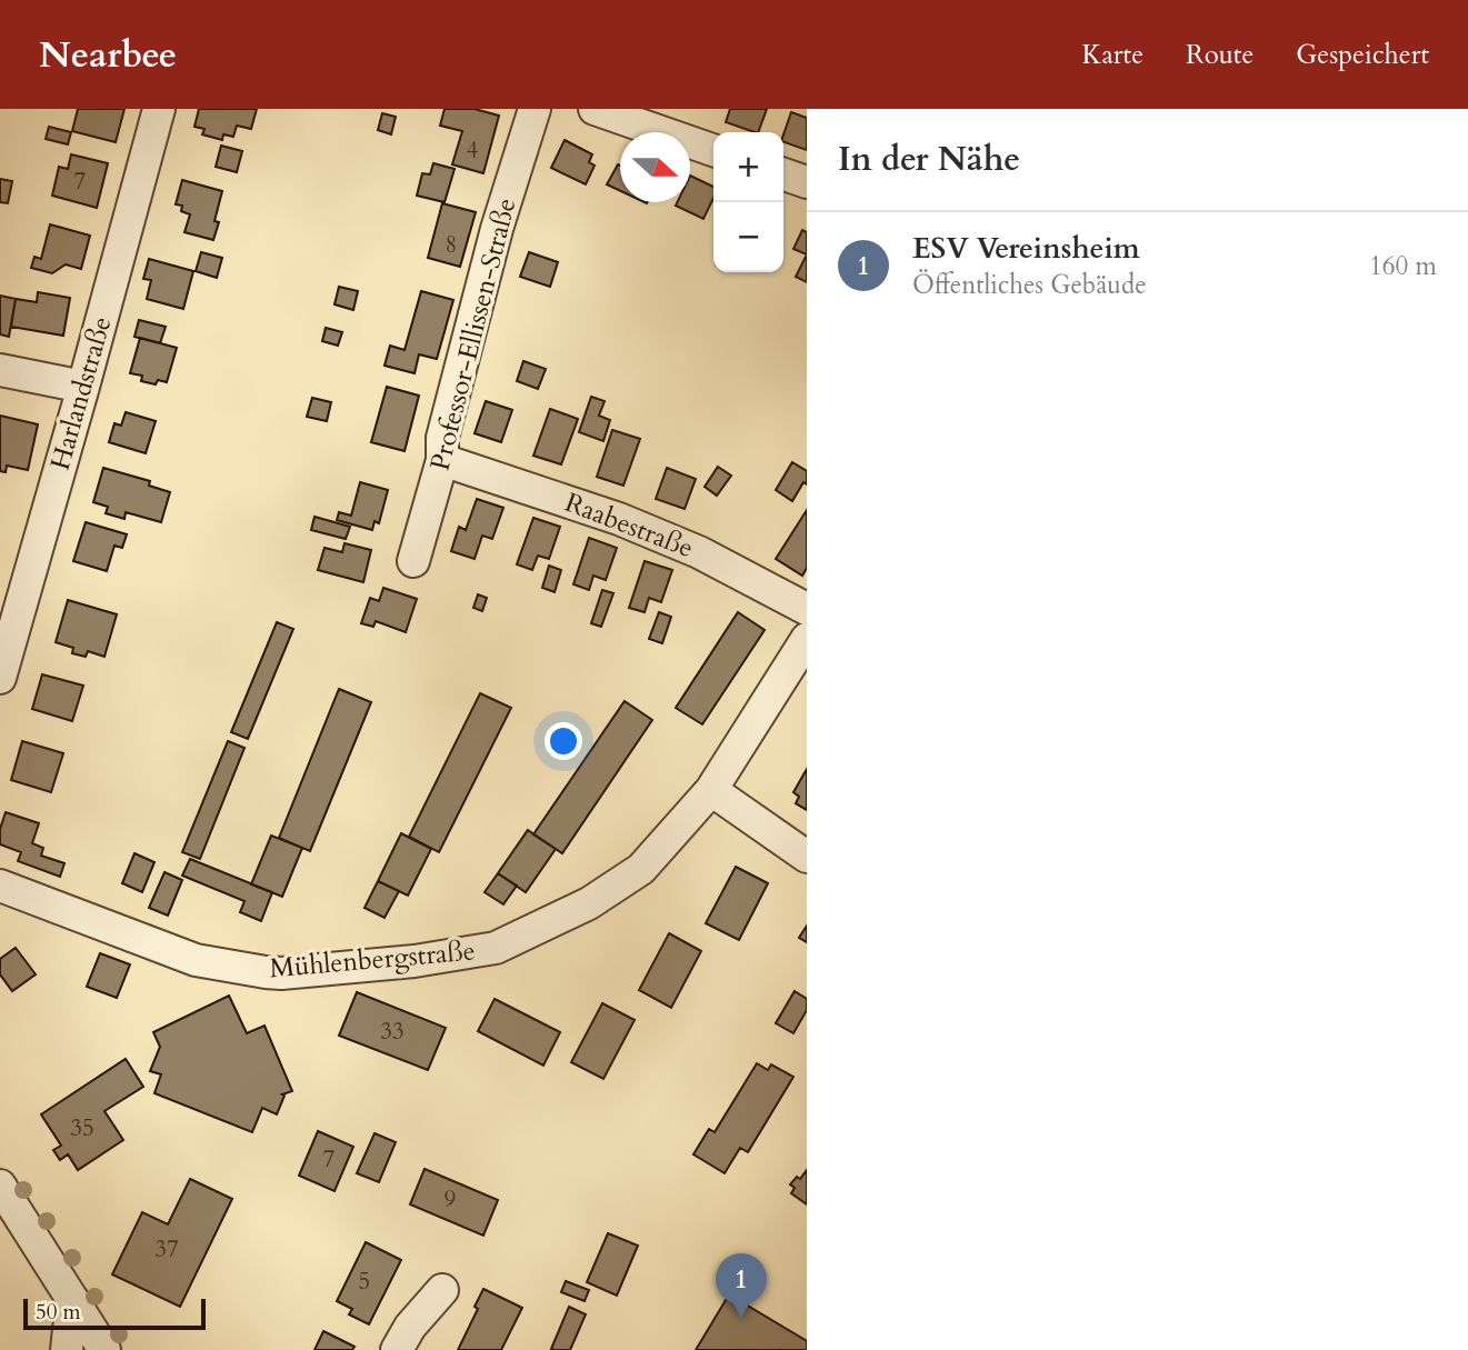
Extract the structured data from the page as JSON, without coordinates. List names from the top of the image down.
{
  "streets": {
    "street": [
      "Professor-Ellissen-Straße",
      "Harlandstraße",
      "Raabestraße",
      "Mühlenbergstraße"
    ]
  },
  "crossings": [
    ["Professor-Ellissen-Straße", "Raabestraße"]
  ],
  "house_numbers": [
    "4",
    "7",
    "8",
    "33",
    "35",
    "7",
    "9",
    "37",
    "5"
  ],
  "scale_bar": "50 m",
  "north": "right",
  "page": {
    "header": "Nearbee",
    "nav": ["Karte", "Route", "Gespeichert"],
    "heading": "In der Nähe",
    "map_buttons": ["+", "−"],
    "list": [
      {
        "mark": "1",
        "name": "ESV Vereinsheim",
        "note": "Öffentliches Gebäude",
        "value": "160 m"
      }
    ],
    "pins": "1",
    "scale": "50 m"
  }
}
